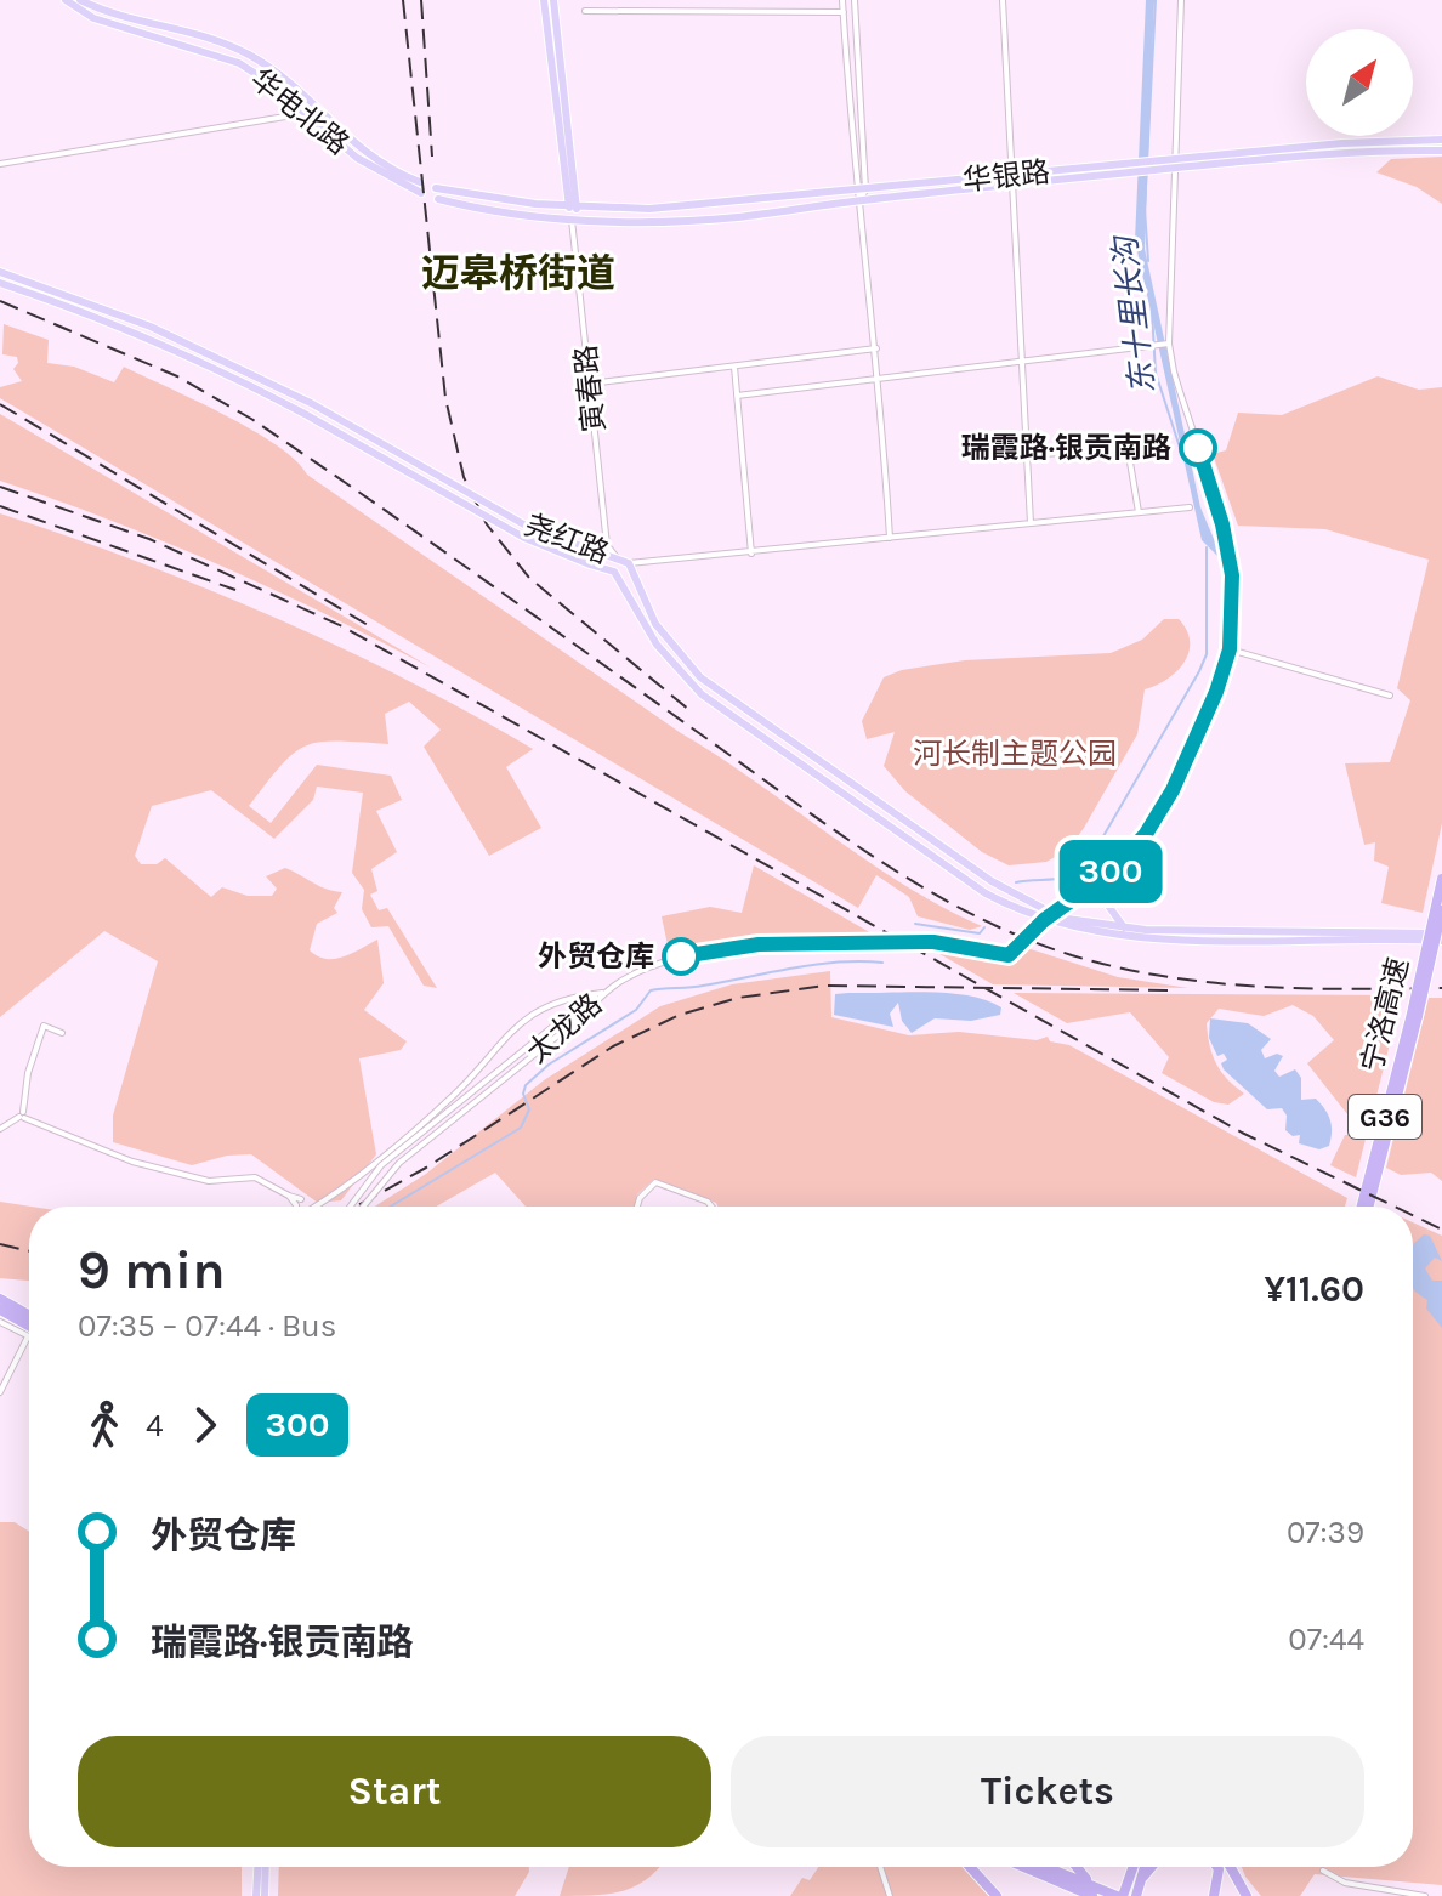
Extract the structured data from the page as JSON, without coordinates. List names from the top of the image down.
{
  "streets": {
    "highway": ["宁洛高速", "G36"],
    "main road": [
      "华电北路",
      "华银路",
      "寅春路",
      "尧红路",
      "太龙路"
    ]
  },
  "crossings": [
    ["华银路", "寅春路"],
    ["寅春路", "尧红路"],
    ["尧红路", "太龙路"]
  ],
  "districts": ["迈皋桥街道"],
  "water": ["东十里长沟"],
  "parks": ["河长制主题公园"],
  "places": ["瑞霞路·银贡南路", "外贸仓库"],
  "lines": ["bus line 300"],
  "north": "top right",
  "page": {
    "on_map": "300",
    "heading": ["9 min", "07:35 – 07:44 · Bus", "¥11.60"],
    "legs": ["4", "300"],
    "list": [
      {
        "name": "外贸仓库",
        "value": "07:39"
      },
      {
        "name": "瑞霞路·银贡南路",
        "value": "07:44"
      }
    ],
    "buttons": ["Start", "Tickets"]
  }
}
